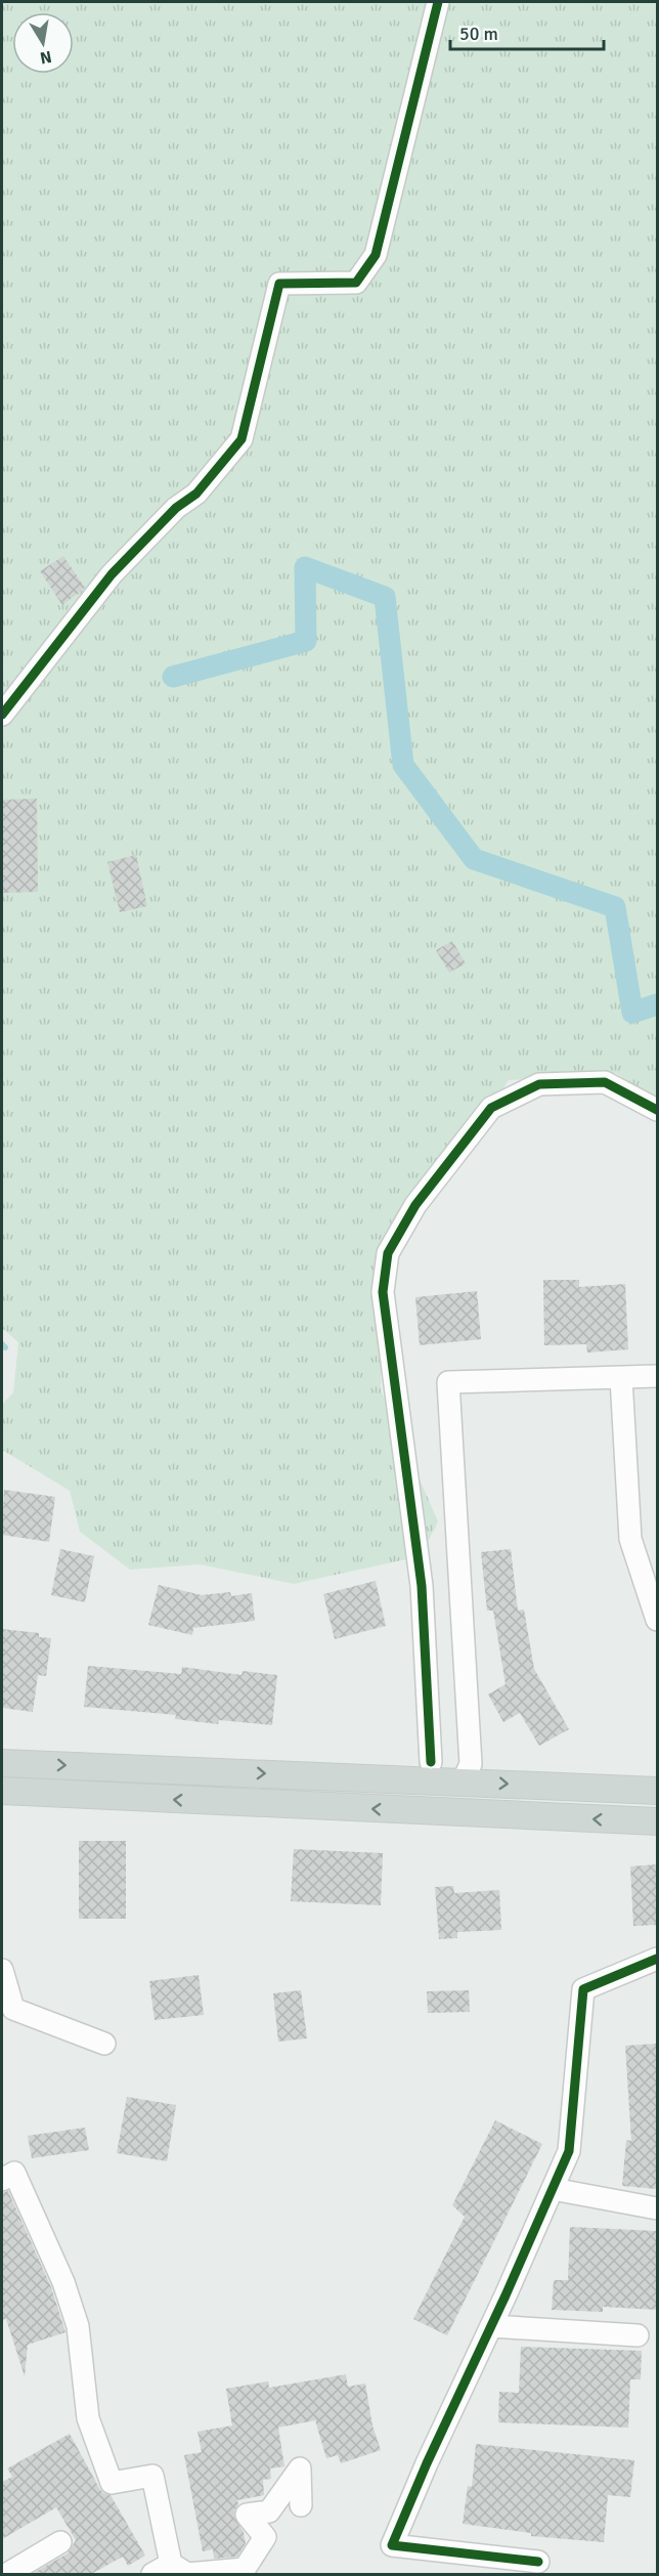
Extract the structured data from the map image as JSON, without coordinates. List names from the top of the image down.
{
  "scale_bar": "50 m",
  "north": "bottom"
}
